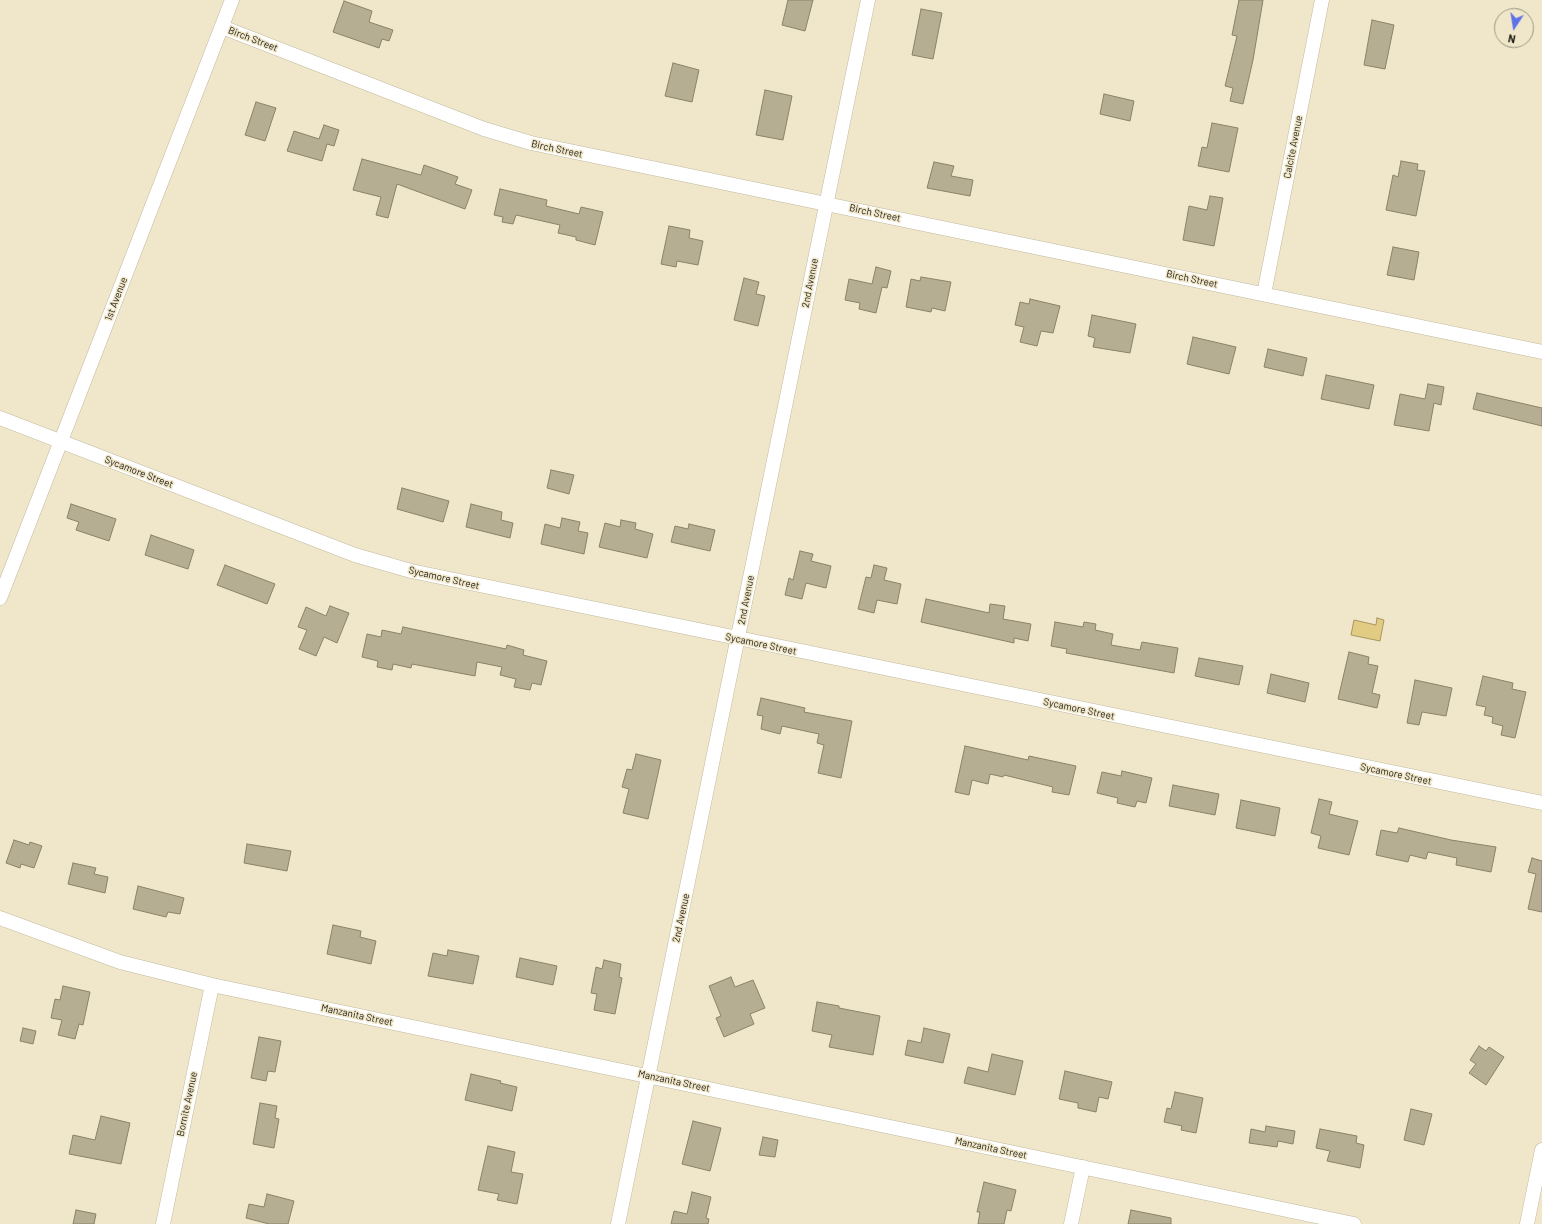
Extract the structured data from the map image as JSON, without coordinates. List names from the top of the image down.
{
  "streets": {
    "street": [
      "Birch Street",
      "Calcite Avenue",
      "2nd Avenue",
      "1st Avenue",
      "Sycamore Street",
      "Manzanita Street",
      "Bornite Avenue"
    ]
  },
  "crossings": [
    ["Birch Street", "Calcite Avenue"],
    ["Birch Street", "2nd Avenue"],
    ["Birch Street", "1st Avenue"],
    ["2nd Avenue", "Sycamore Street"],
    ["2nd Avenue", "Manzanita Street"],
    ["1st Avenue", "Sycamore Street"],
    ["Manzanita Street", "Bornite Avenue"]
  ],
  "north": "bottom"
}
